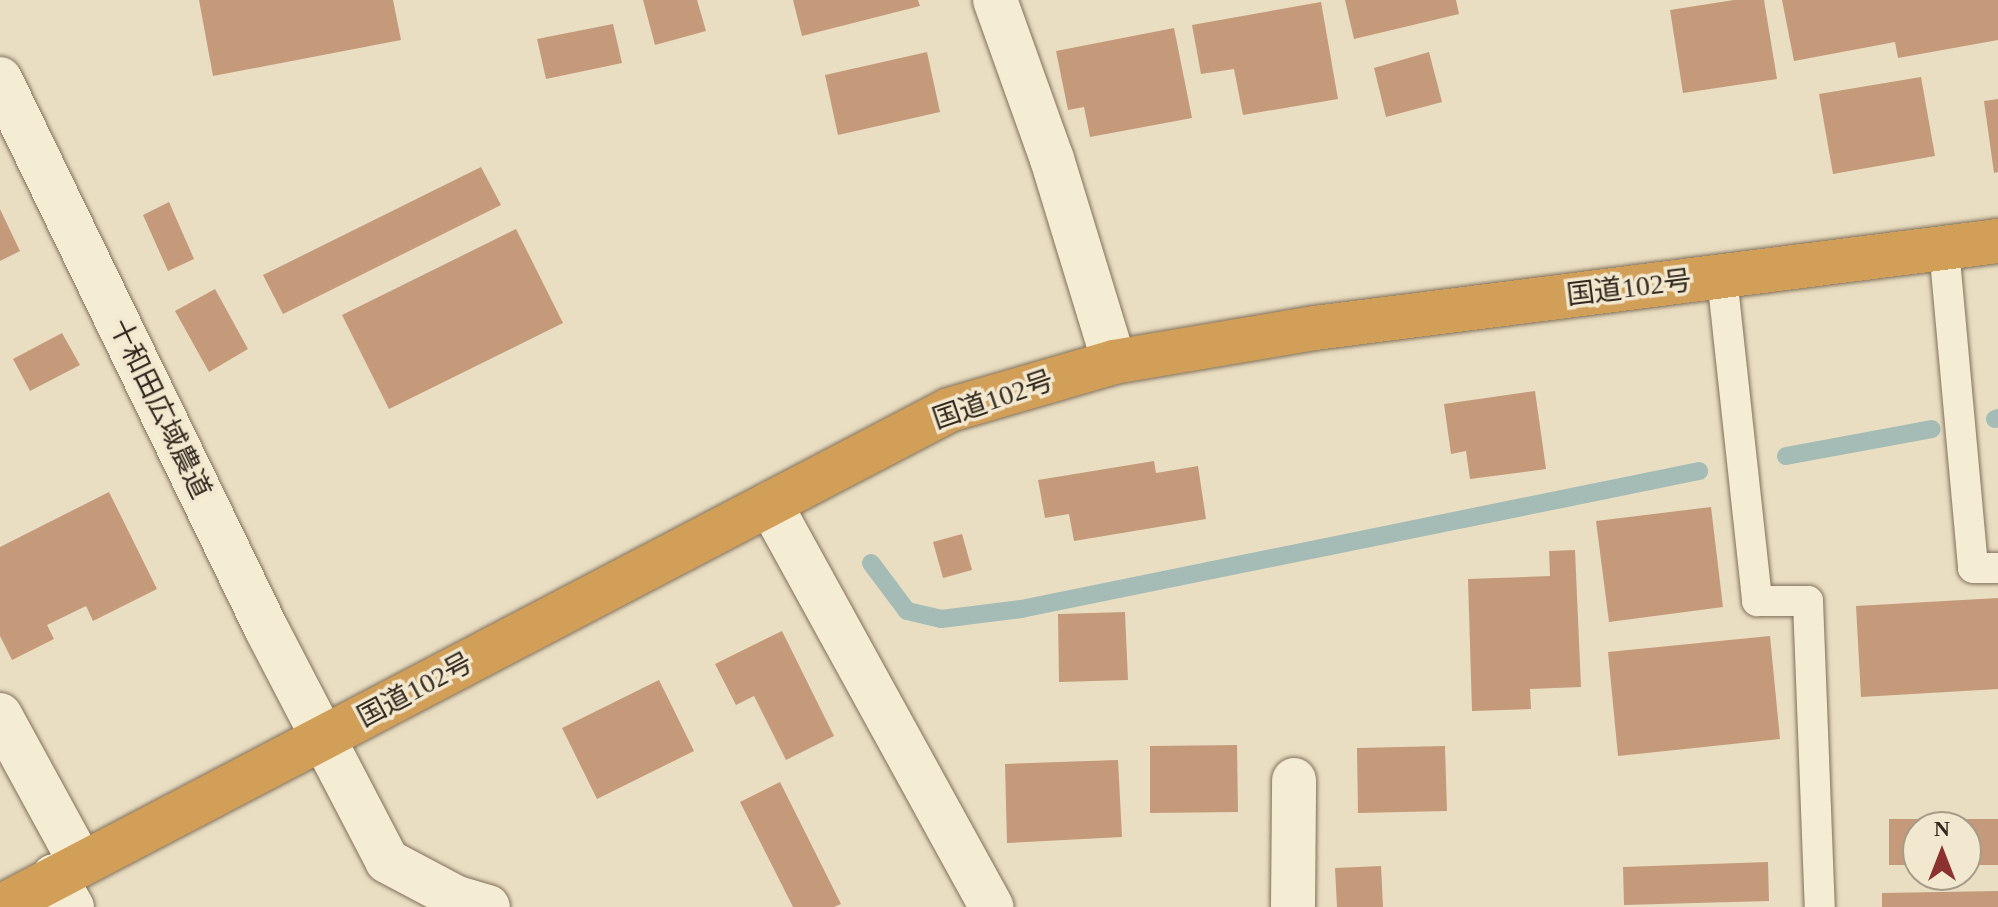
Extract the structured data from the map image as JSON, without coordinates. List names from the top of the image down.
{
  "streets": {
    "highway": ["国道102号"],
    "street": ["十和田広域農道"]
  },
  "crossings": [
    ["国道102号", "十和田広域農道"]
  ],
  "north": "top"
}
